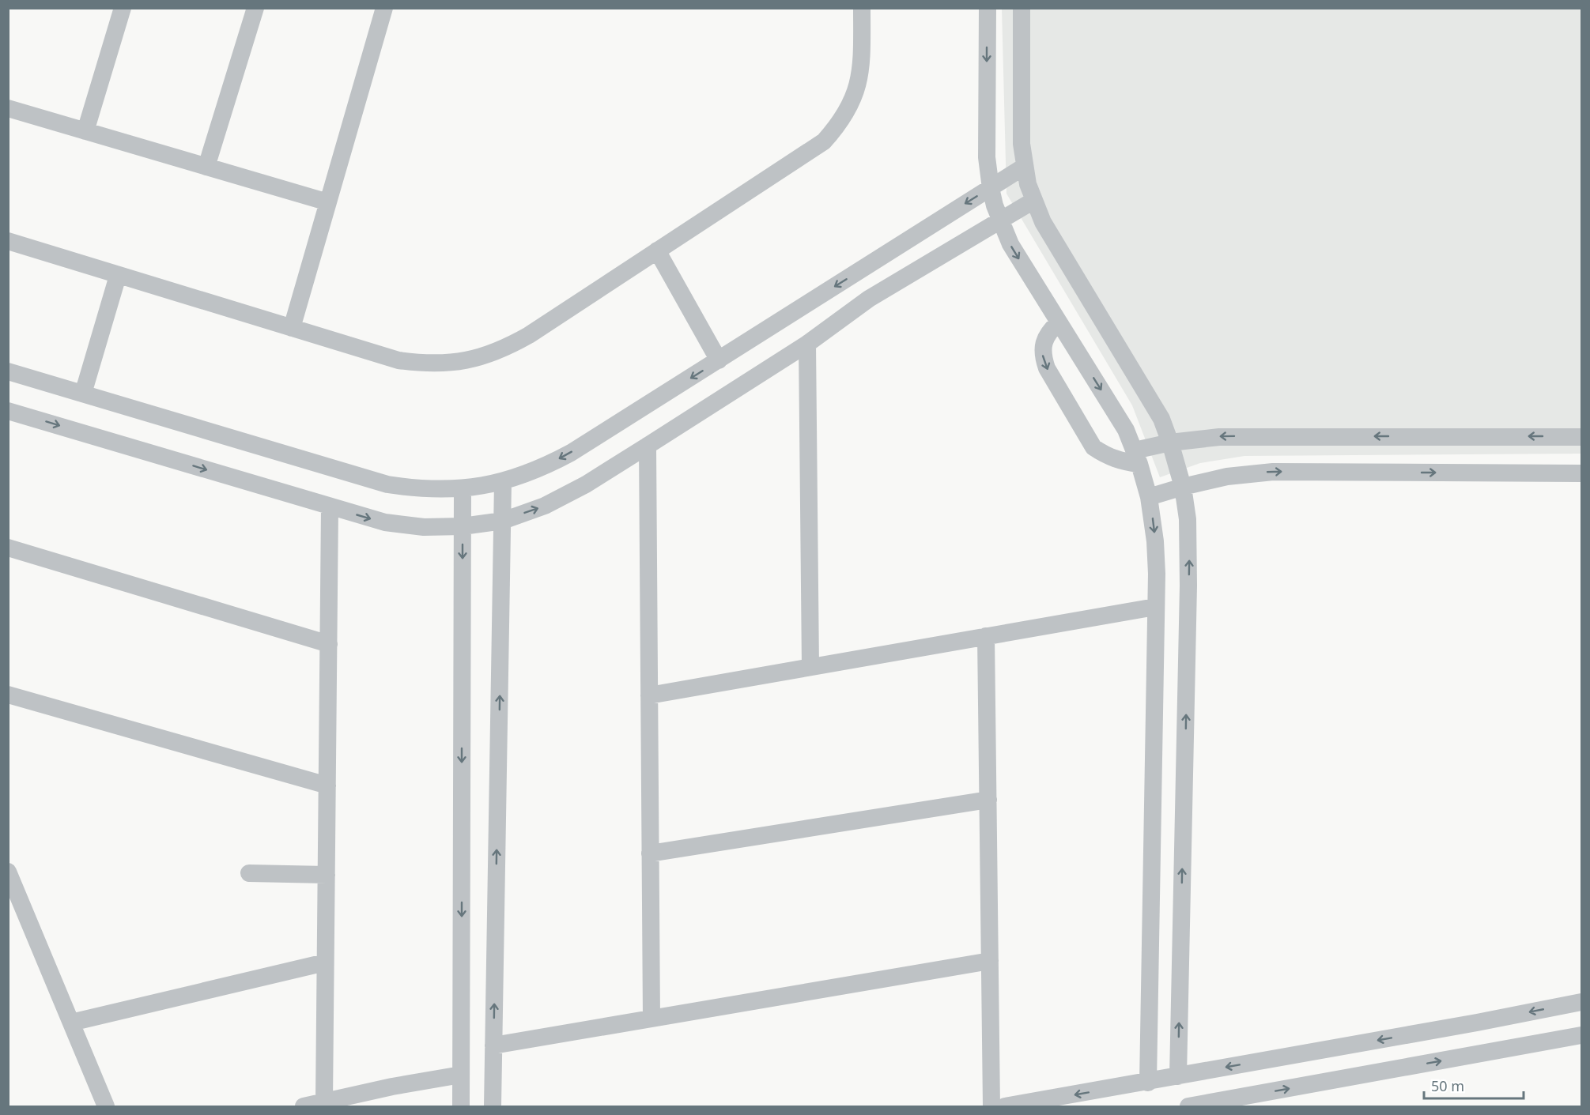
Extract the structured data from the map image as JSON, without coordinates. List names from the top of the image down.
{
  "scale_bar": "50 m"
}
